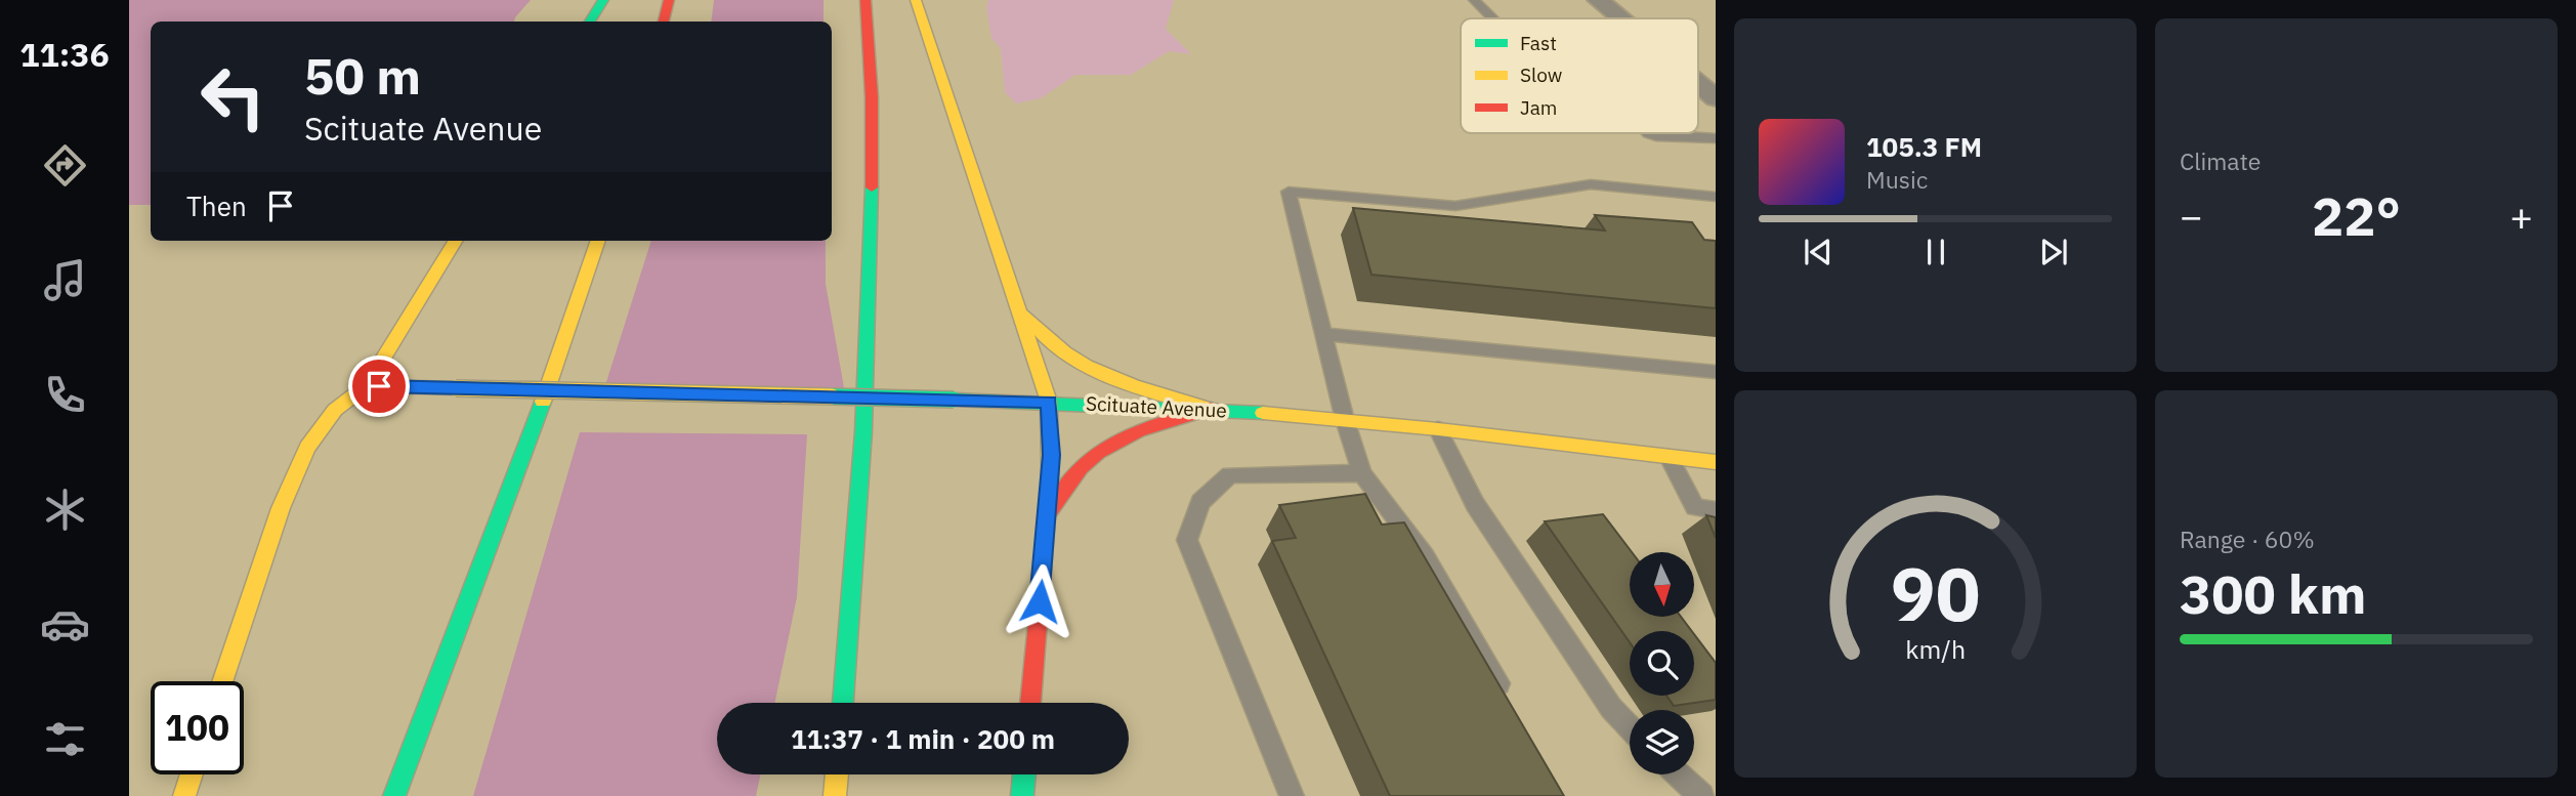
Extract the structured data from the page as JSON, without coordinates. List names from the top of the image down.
{
  "streets": {
    "main road": ["Scituate Avenue"]
  },
  "legend": ["Fast", "Slow", "Jam"],
  "north": "bottom",
  "page": {
    "tabs": "11:36",
    "tile": [
      "Climate",
      ["Range · 60%", "300 km"]
    ],
    "turn": ["50 m", "Scituate Avenue"],
    "song": ["105.3 FM", "Music"],
    "then": "Then",
    "heat": ["−", "22°", "+"],
    "limit": "100",
    "trip": "11:37 · 1 min · 200 m",
    "gauge": ["90", "km/h"]
  }
}
